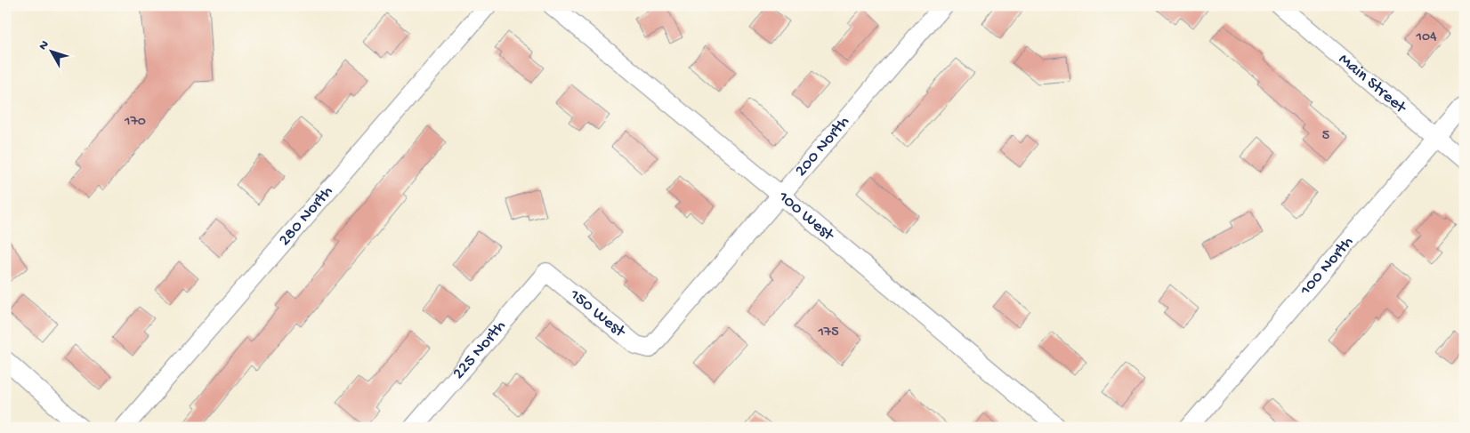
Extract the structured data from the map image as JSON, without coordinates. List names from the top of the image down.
{
  "streets": {
    "street": [
      "Main Street",
      "200 North",
      "100 West",
      "280 North",
      "100 North",
      "150 West",
      "225 North"
    ]
  },
  "crossings": [
    ["Main Street", "100 North"],
    ["200 North", "100 West"],
    ["200 North", "150 West"],
    ["150 West", "225 North"]
  ],
  "house_numbers": [
    "104",
    "170",
    "5",
    "175"
  ],
  "north": "top left"
}
